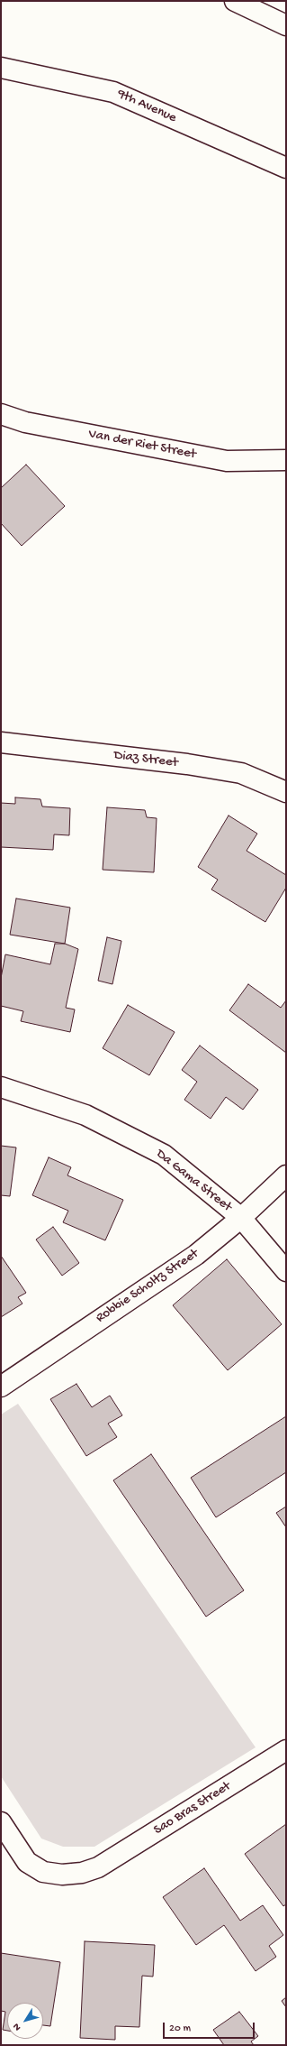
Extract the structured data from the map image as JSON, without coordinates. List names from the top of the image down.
{
  "streets": {
    "street": [
      "9th Avenue",
      "Van der Riet Street",
      "Diaz Street",
      "Da Gama Street",
      "Robbie Scholtz Street",
      "Sao Bras Street"
    ]
  },
  "crossings": [
    ["Da Gama Street", "Robbie Scholtz Street"]
  ],
  "scale_bar": "20 m",
  "north": "bottom left"
}
